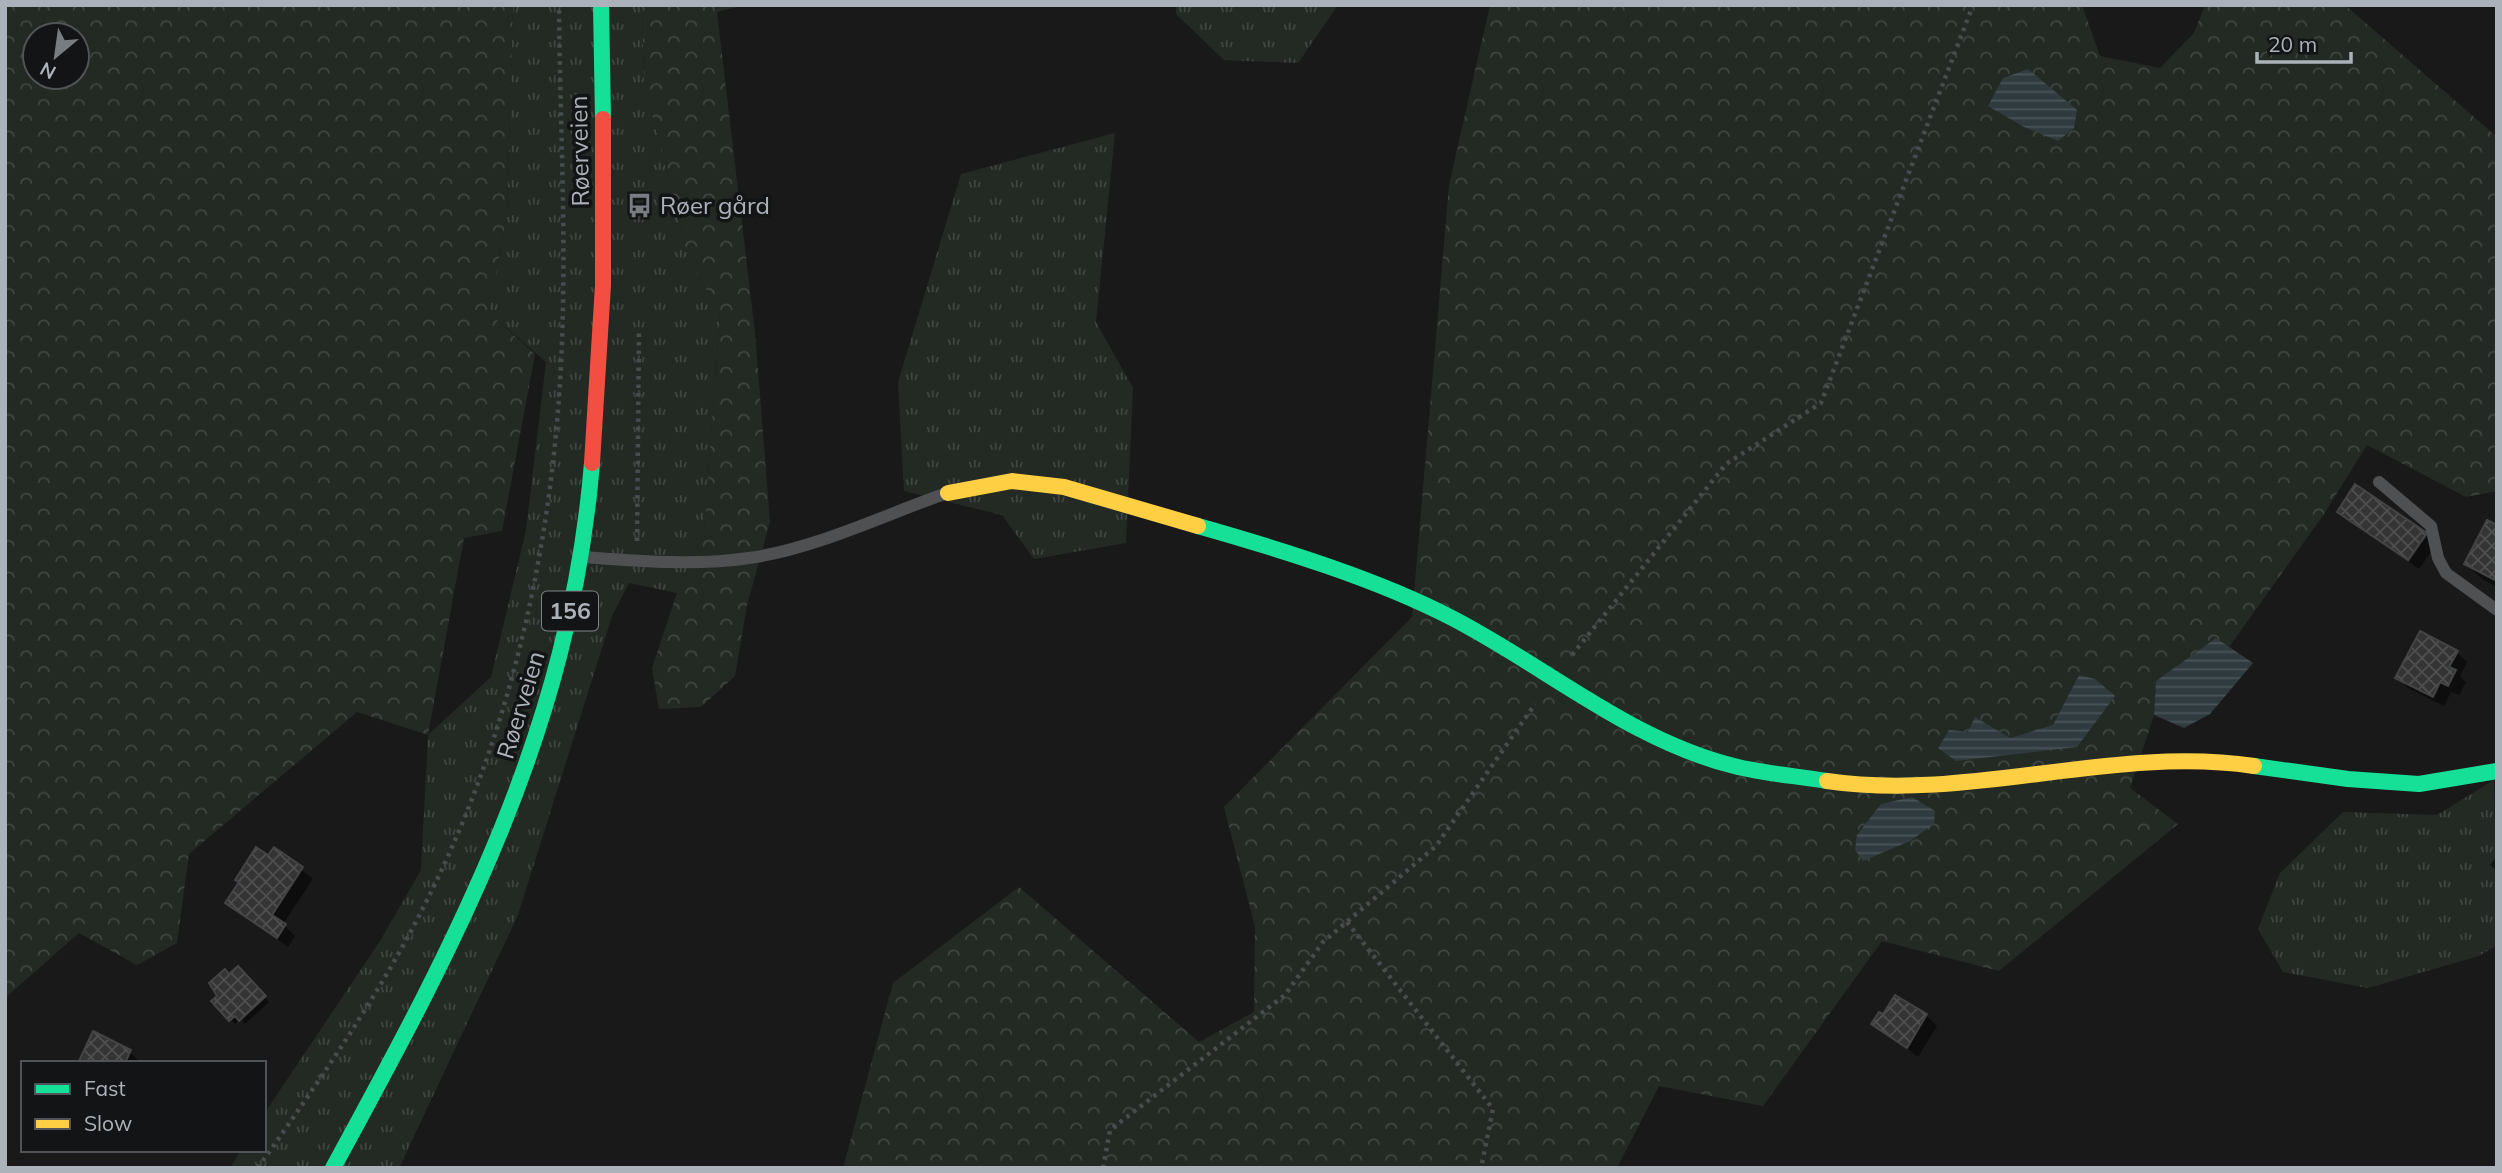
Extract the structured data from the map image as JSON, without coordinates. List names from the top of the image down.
{
  "streets": {
    "street": ["Røerveien", "156"]
  },
  "places": {
    "bus stop": ["Røer gård"]
  },
  "legend": ["Fast", "Slow"],
  "scale_bar": "20 m",
  "north": "bottom left"
}
